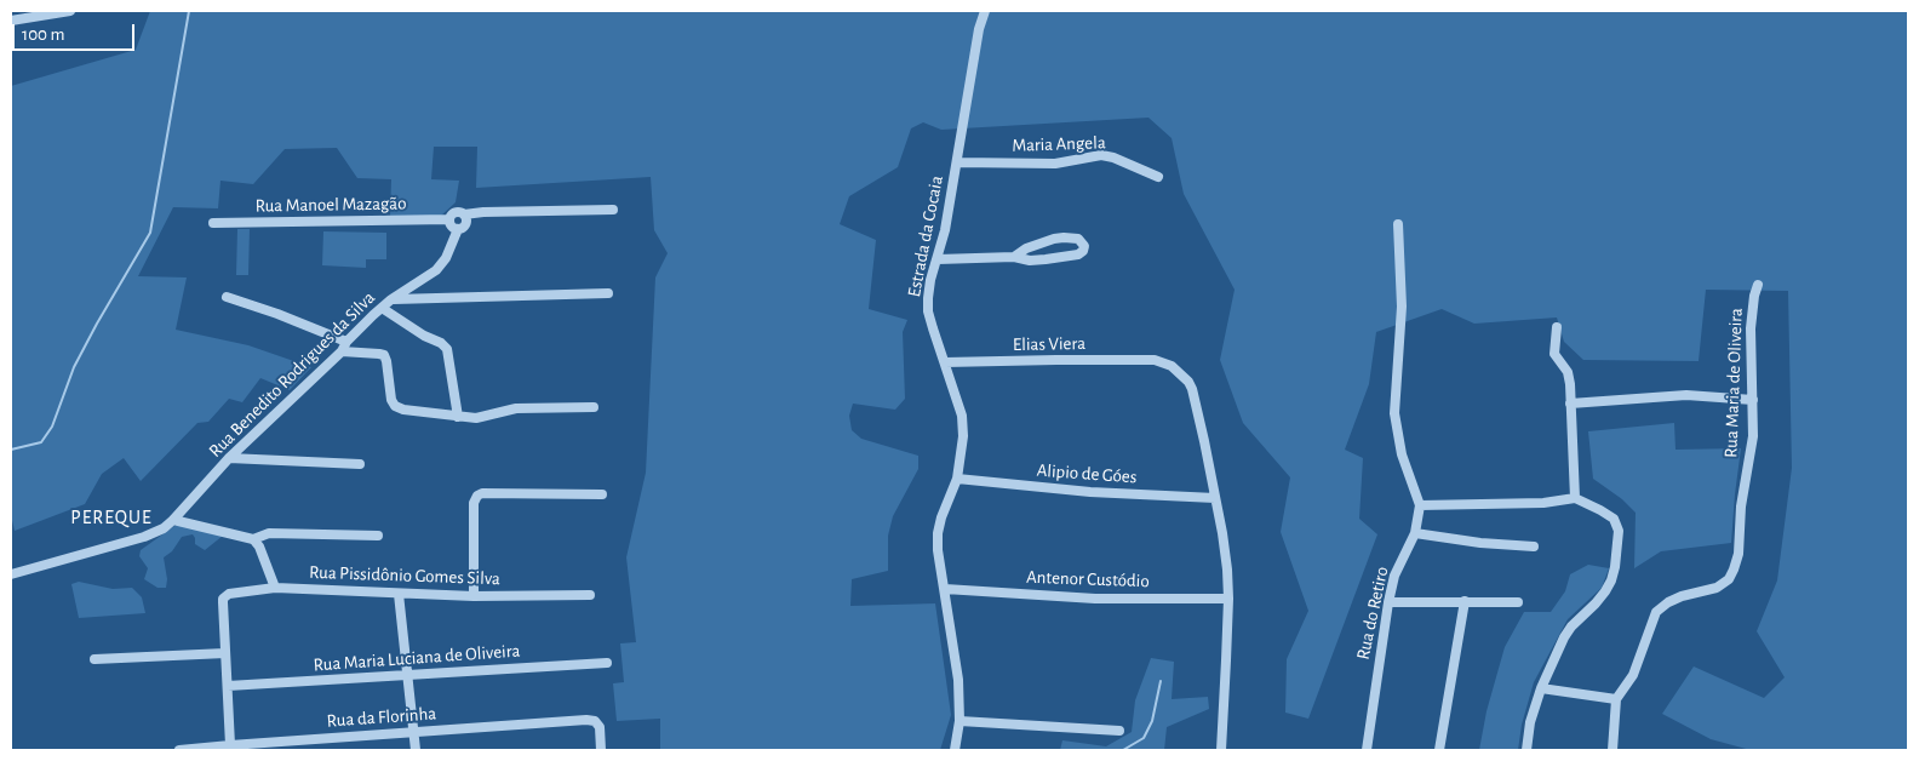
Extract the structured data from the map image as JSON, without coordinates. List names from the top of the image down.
{
  "streets": {
    "street": [
      "Maria Angela",
      "Rua Manoel Mazagão",
      "Estrada da Cocaia",
      "Rua Benedito Rodrigues da Silva",
      "Rua Maria de Oliveira",
      "Alipio de Góes",
      "Rua Pissidônio Gomes Silva",
      "Antenor Custódio",
      "Rua do Retiro",
      "Rua Maria Luciana de Oliveira",
      "Rua da Florinha"
    ]
  },
  "crossings": [
    ["Maria Angela", "Estrada da Cocaia"],
    ["Rua Manoel Mazagão", "Rua Benedito Rodrigues da Silva"],
    ["Estrada da Cocaia", "Alipio de Góes"],
    ["Estrada da Cocaia", "Antenor Custódio"]
  ],
  "districts": ["PEREQUE"],
  "scale_bar": "100 m"
}
